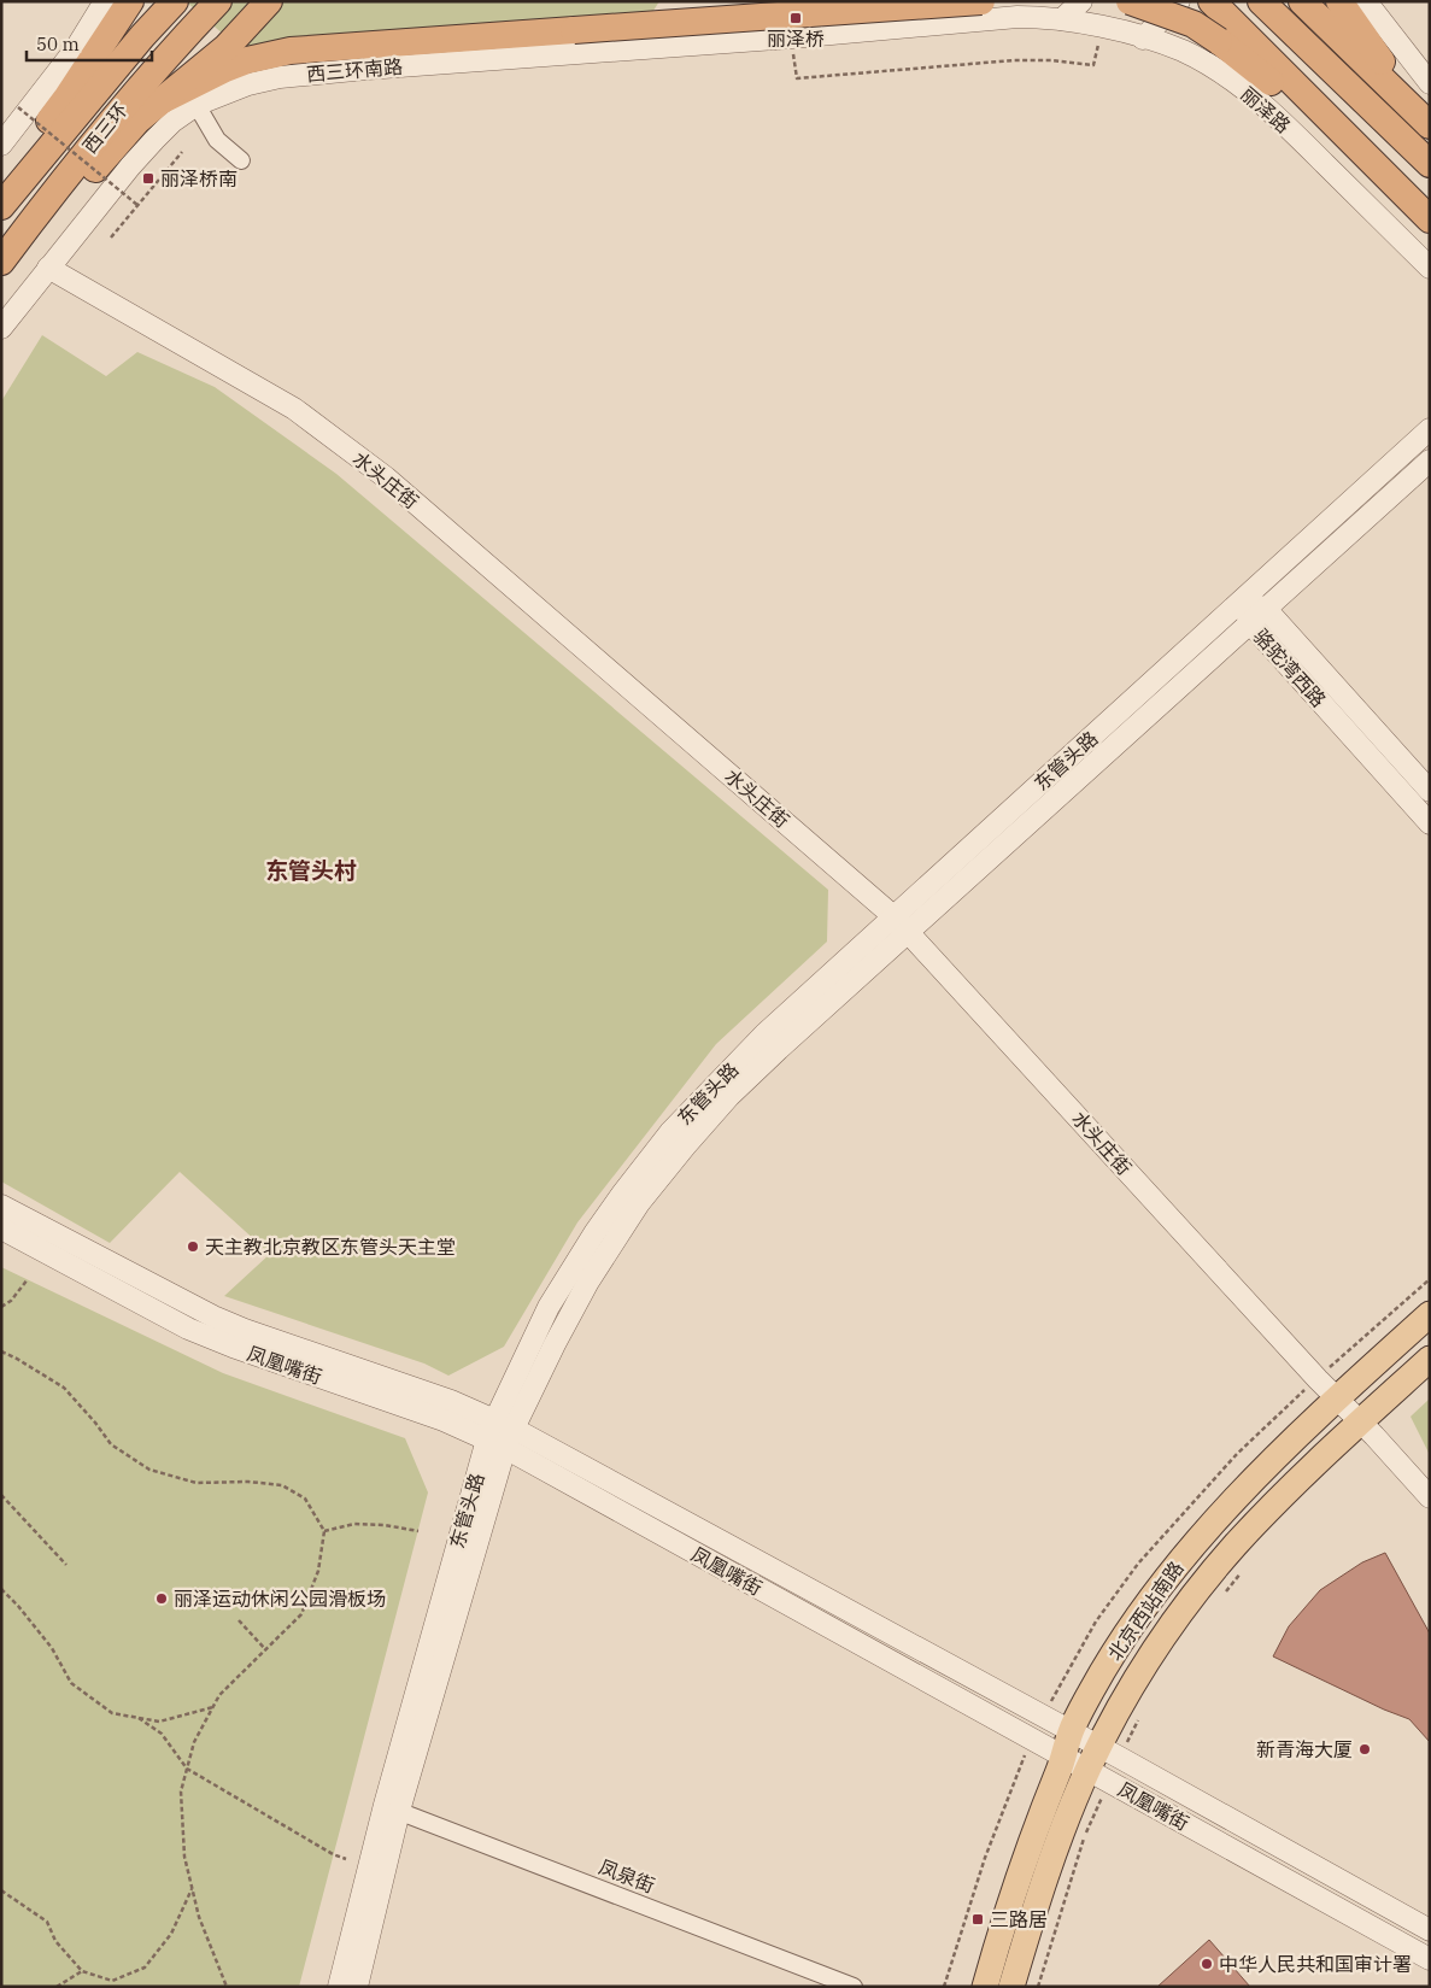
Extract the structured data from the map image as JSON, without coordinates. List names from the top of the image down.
{
  "streets": {
    "highway": ["丽泽路", "西三环"],
    "main road": ["北京西站南路"],
    "street": [
      "西三环南路",
      "水头庄街",
      "骆驼湾西路",
      "东管头路",
      "凤凰嘴街",
      "凤泉街"
    ]
  },
  "crossings": [
    ["西三环南路", "丽泽路"],
    ["西三环南路", "水头庄街"],
    ["水头庄街", "东管头路"],
    ["水头庄街", "北京西站南路"],
    ["骆驼湾西路", "东管头路"],
    ["东管头路", "凤凰嘴街"],
    ["东管头路", "凤泉街"],
    ["凤凰嘴街", "北京西站南路"]
  ],
  "districts": ["东管头村"],
  "places": {
    "transit": ["丽泽桥", "丽泽桥南", "三路居"],
    "other": [
      "天主教北京教区东管头天主堂",
      "丽泽运动休闲公园滑板场",
      "新青海大厦",
      "中华人民共和国审计署"
    ]
  },
  "scale_bar": "50 m"
}
